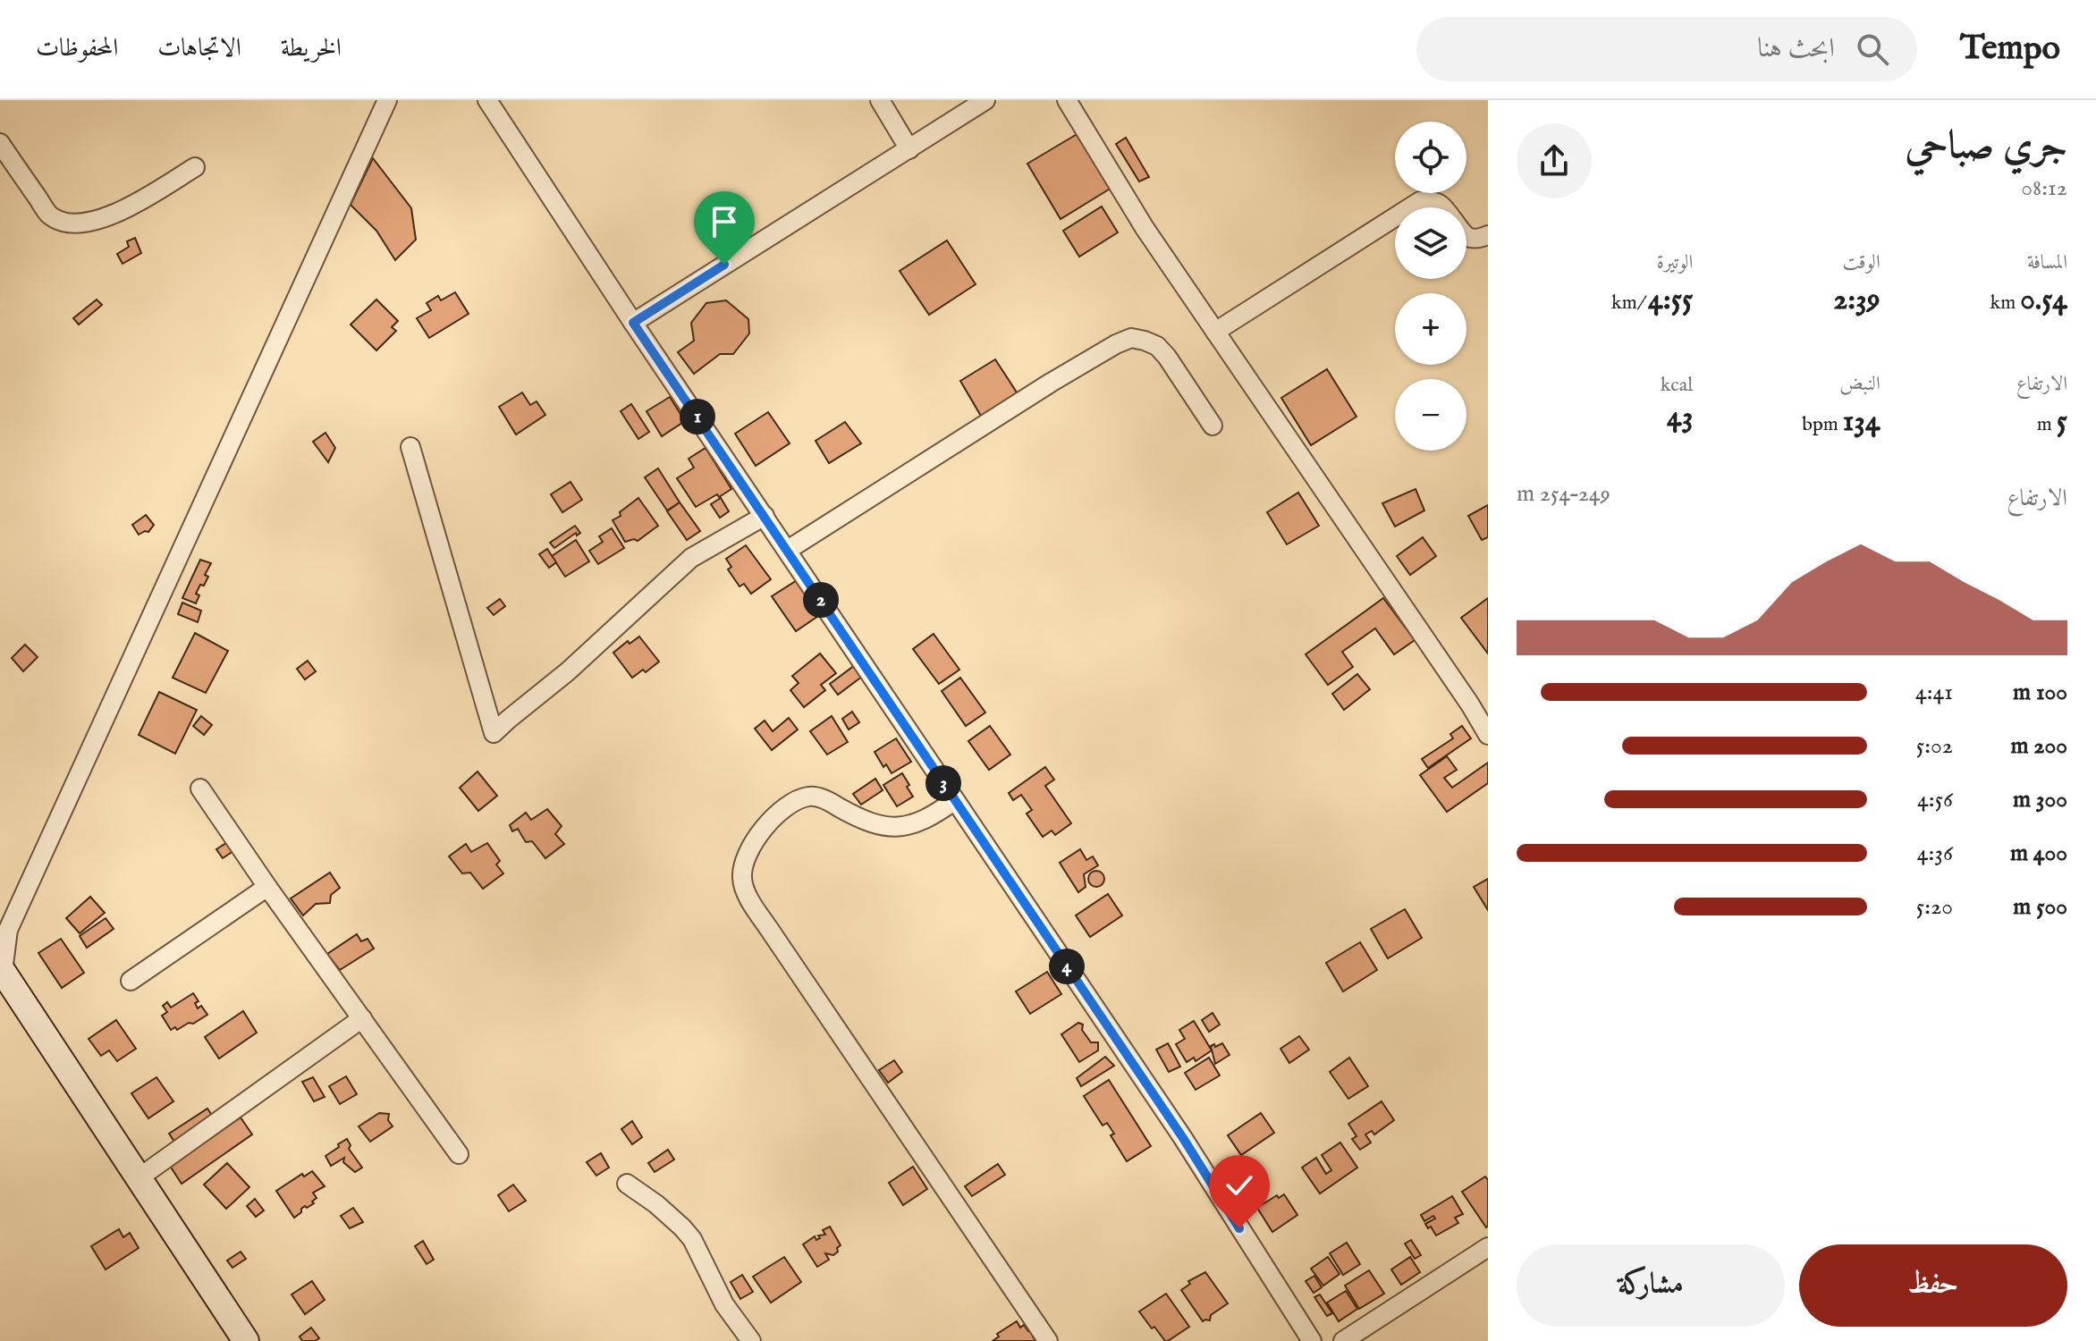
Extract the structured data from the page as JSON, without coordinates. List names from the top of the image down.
{
  "page": {
    "header": "Tempo",
    "search": "ابحث هنا",
    "nav": ["الخريطة", "الاتجاهات", "المحفوظات"],
    "heading": ["جري صباحي", "08:12"],
    "map_buttons": ["+", "−"],
    "stats": [
      ["المسافة", "0.54 km"],
      ["الوقت", "2:39"],
      ["الوتيرة", "4:55 /km"],
      ["الارتفاع", "5 m"],
      ["النبض", "134 bpm"],
      ["kcal", "43"]
    ],
    "pins": [
      "1",
      "2",
      "3",
      "4"
    ],
    "chart": ["الارتفاع", "249–254 m"],
    "list": [
      {
        "name": "100 m",
        "note": "4:41"
      },
      {
        "name": "200 m",
        "note": "5:02"
      },
      {
        "name": "300 m",
        "note": "4:56"
      },
      {
        "name": "400 m",
        "note": "4:36"
      },
      {
        "name": "500 m",
        "note": "5:20"
      }
    ],
    "buttons": ["حفظ", "مشاركة"]
  }
}
